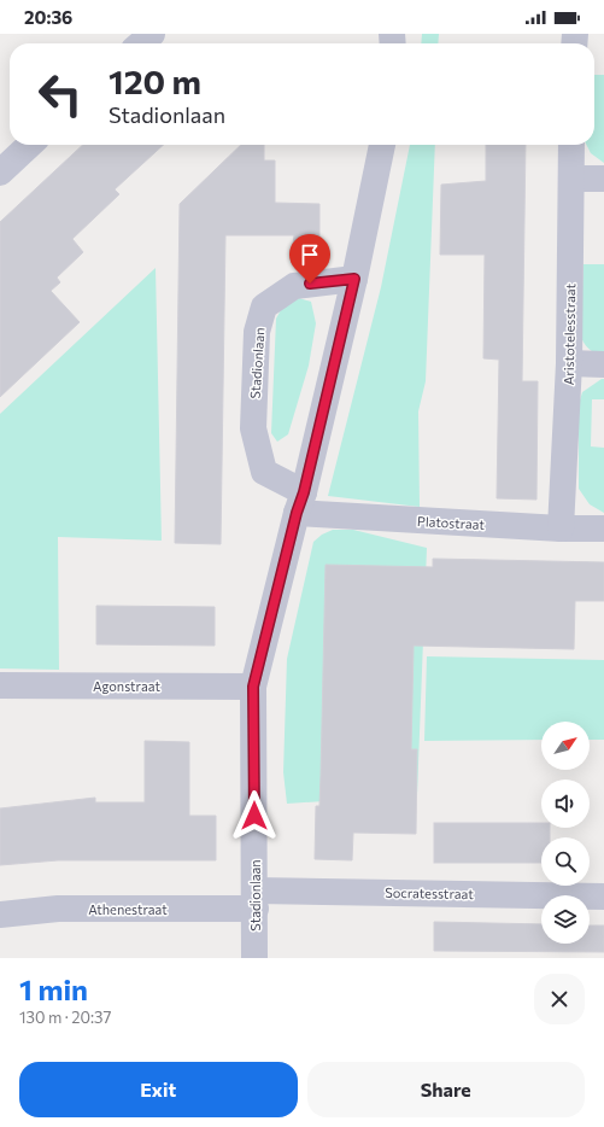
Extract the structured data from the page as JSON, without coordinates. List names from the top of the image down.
{
  "streets": {
    "street": [
      "Aristotelesstraat",
      "Stadionlaan",
      "Platostraat",
      "Agonstraat",
      "Socratesstraat",
      "Athenestraat"
    ]
  },
  "crossings": [
    ["Aristotelesstraat", "Platostraat"],
    ["Stadionlaan", "Platostraat"],
    ["Stadionlaan", "Agonstraat"],
    ["Stadionlaan", "Socratesstraat"],
    ["Stadionlaan", "Athenestraat"],
    ["Socratesstraat", "Athenestraat"]
  ],
  "north": "top right",
  "page": {
    "status": "20:36",
    "turn": ["120 m", "Stadionlaan"],
    "heading": ["1 min", "130 m · 20:37"],
    "buttons": ["Exit", "Share"]
  }
}
